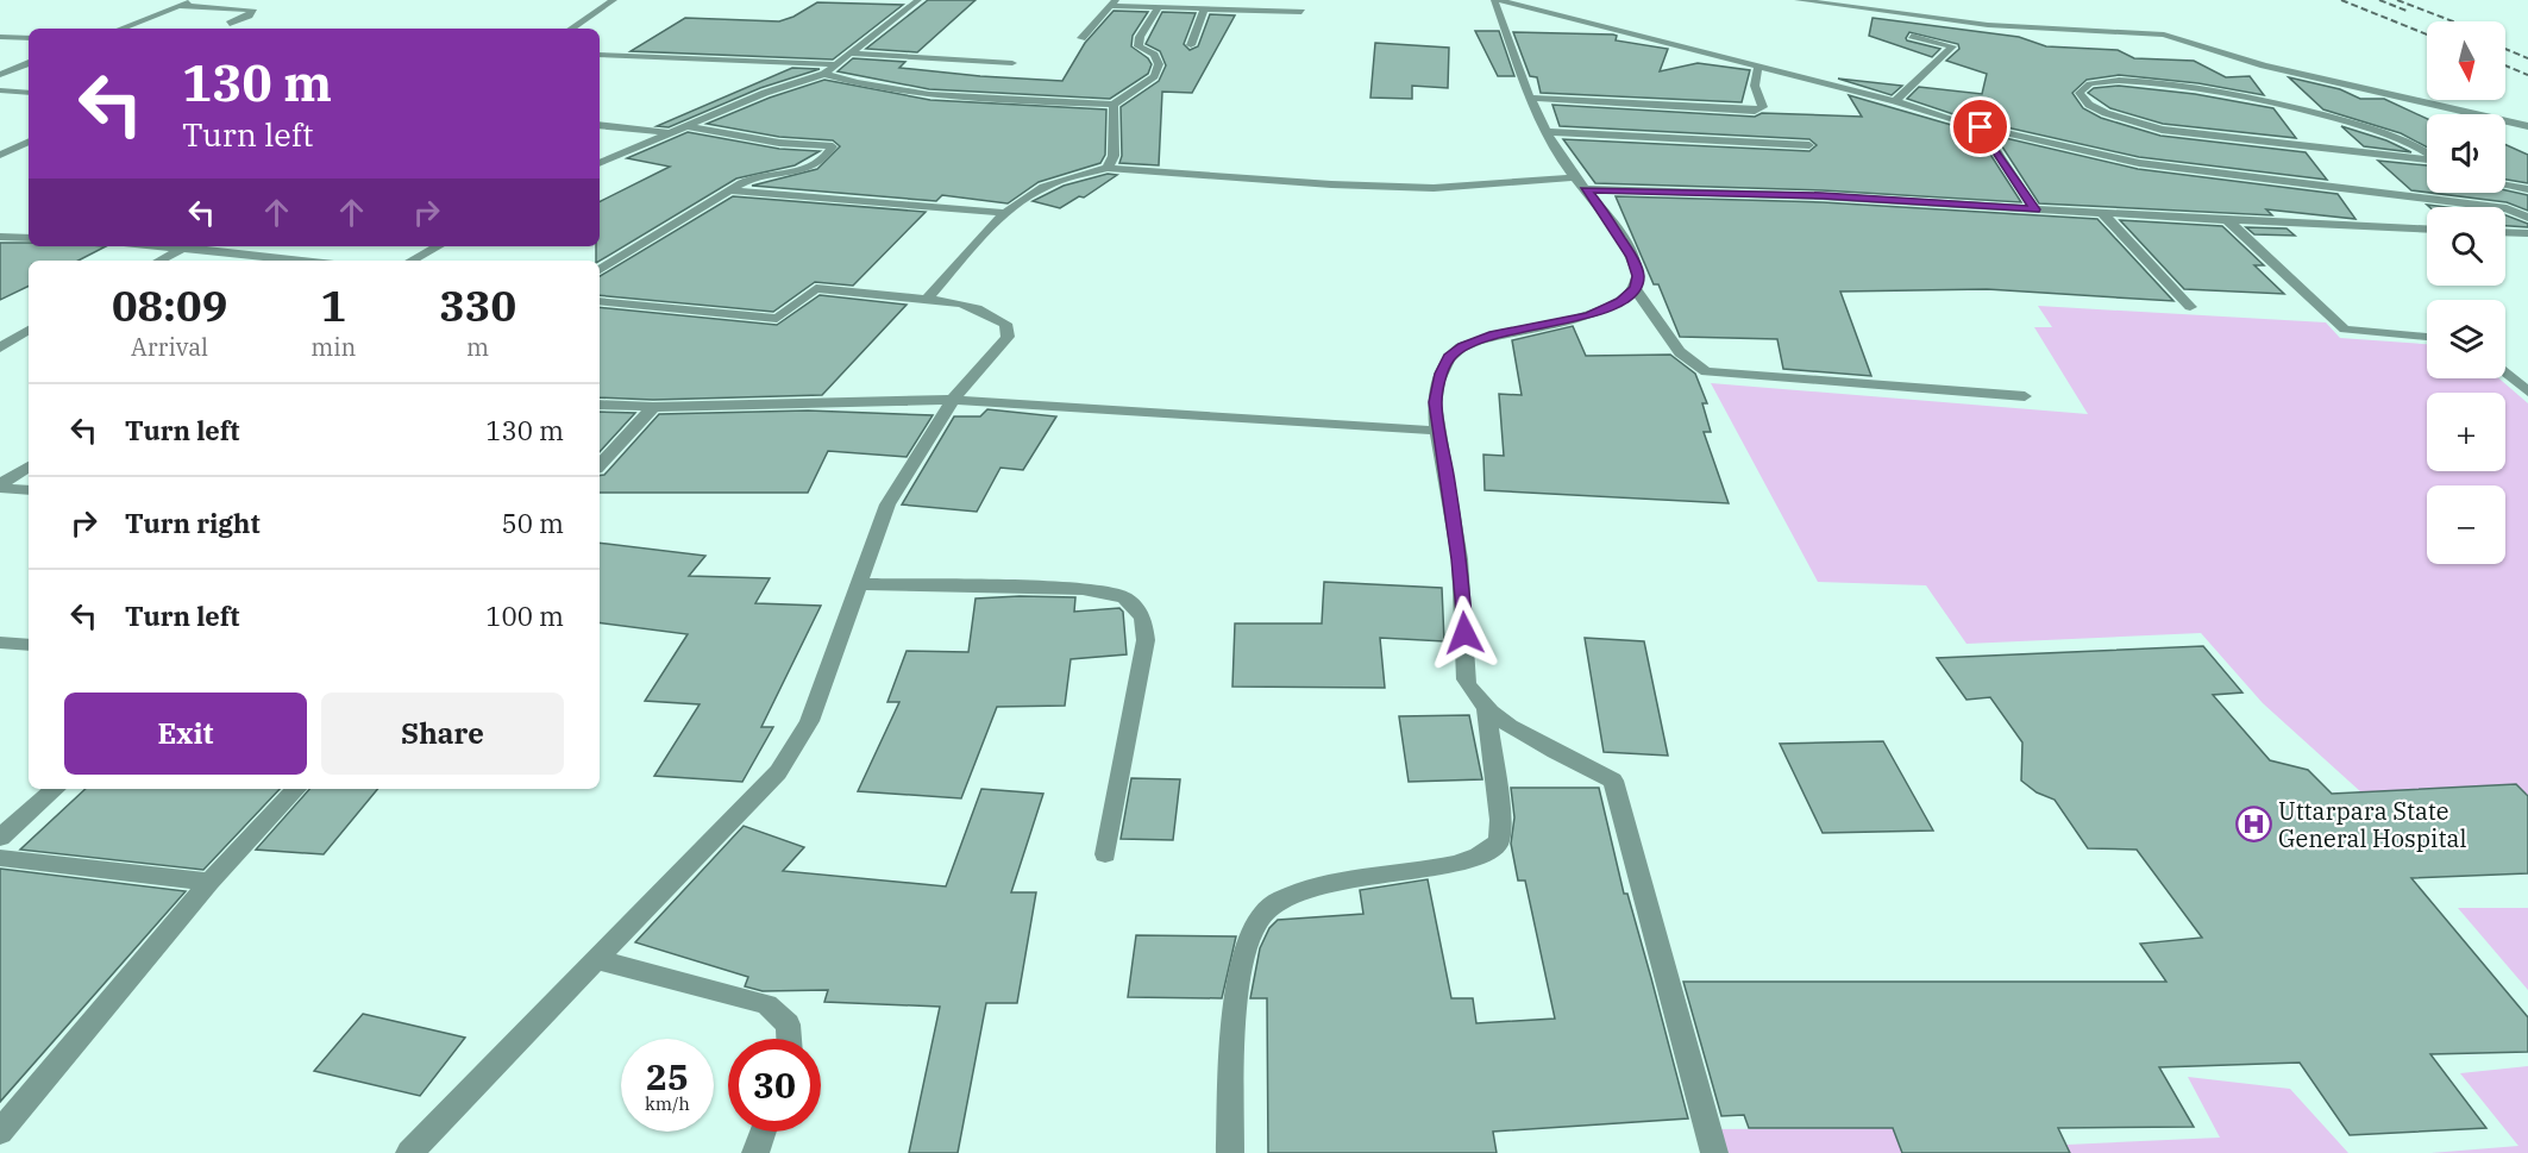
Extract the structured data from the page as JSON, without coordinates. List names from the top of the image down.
{
  "places": {
    "hospital": ["Uttarpara State General Hospital"]
  },
  "north": "bottom",
  "page": {
    "map_buttons": ["+", "−"],
    "turn": ["130 m", "Turn left"],
    "eta": [
      "08:09",
      "Arrival",
      "1",
      "min",
      "330",
      "m"
    ],
    "list": [
      {
        "name": "Turn left",
        "value": "130 m"
      },
      {
        "name": "Turn right",
        "value": "50 m"
      },
      {
        "name": "Turn left",
        "value": "100 m"
      }
    ],
    "buttons": ["Exit", "Share"],
    "speed": "25 km/h",
    "limit": "30"
  }
}
